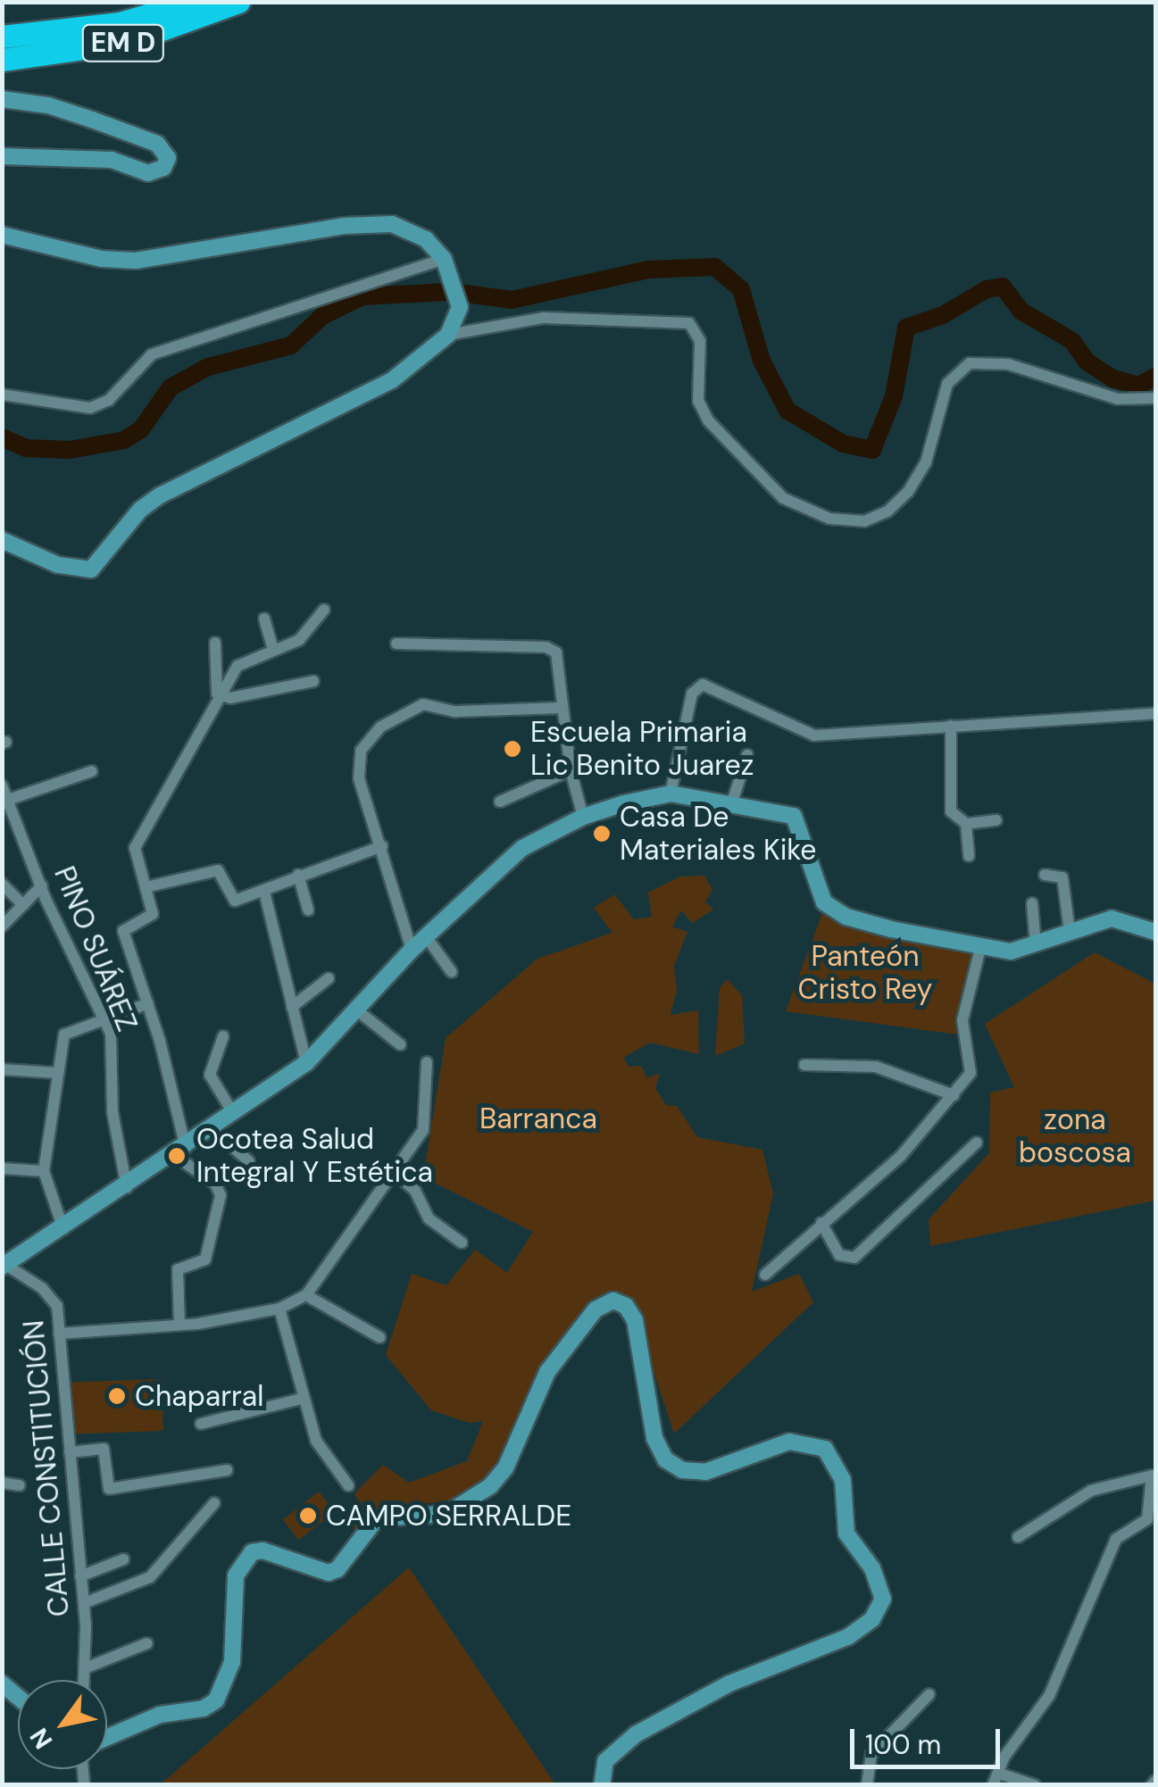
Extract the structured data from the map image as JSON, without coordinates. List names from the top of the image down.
{
  "streets": {
    "highway": ["EM D"],
    "street": ["PINO SUÁREZ", "CALLE CONSTITUCIÓN"]
  },
  "parks": ["Panteón Cristo Rey", "Barranca", "zona boscosa"],
  "places": [
    "Escuela Primaria Lic Benito Juarez",
    "Casa De Materiales Kike",
    "Ocotea Salud Integral Y Estética",
    "Chaparral",
    "CAMPO SERRALDE"
  ],
  "scale_bar": "100 m",
  "north": "bottom left"
}
